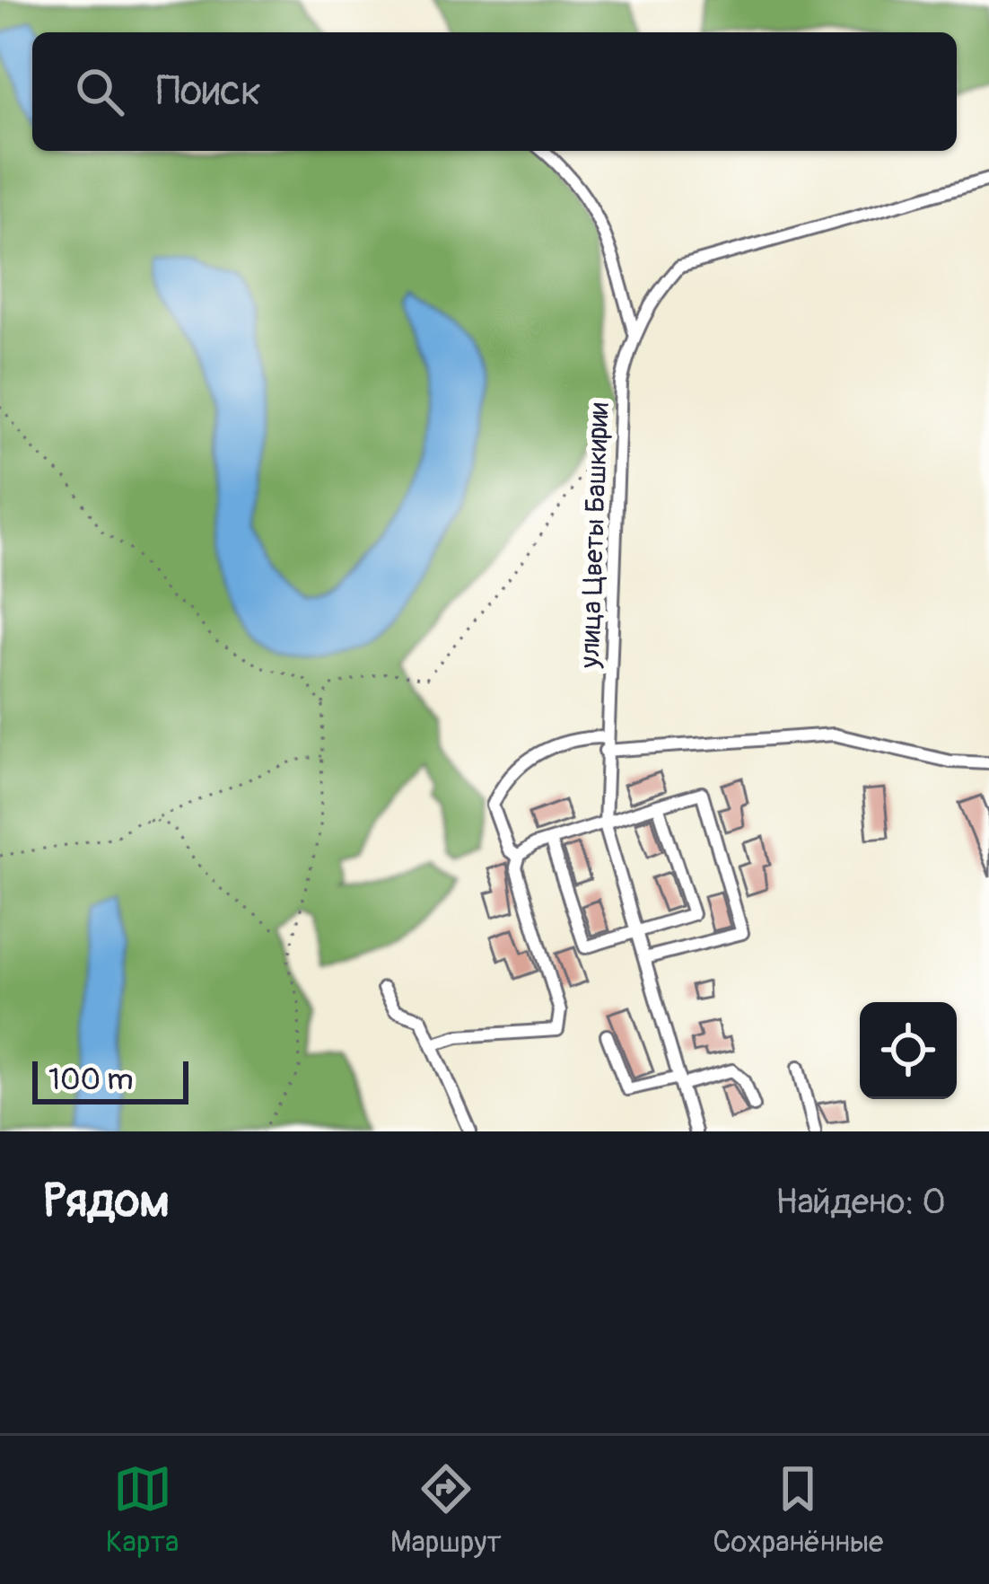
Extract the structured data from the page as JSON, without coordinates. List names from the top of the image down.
{
  "streets": {
    "street": ["улица Цветы Башкирии"]
  },
  "scale_bar": "100 m",
  "page": {
    "search": "Поиск",
    "scale": "100 m",
    "heading": ["Рядом", "Найдено: 0"],
    "nav": ["Карта", "Маршрут", "Сохранённые"]
  }
}
